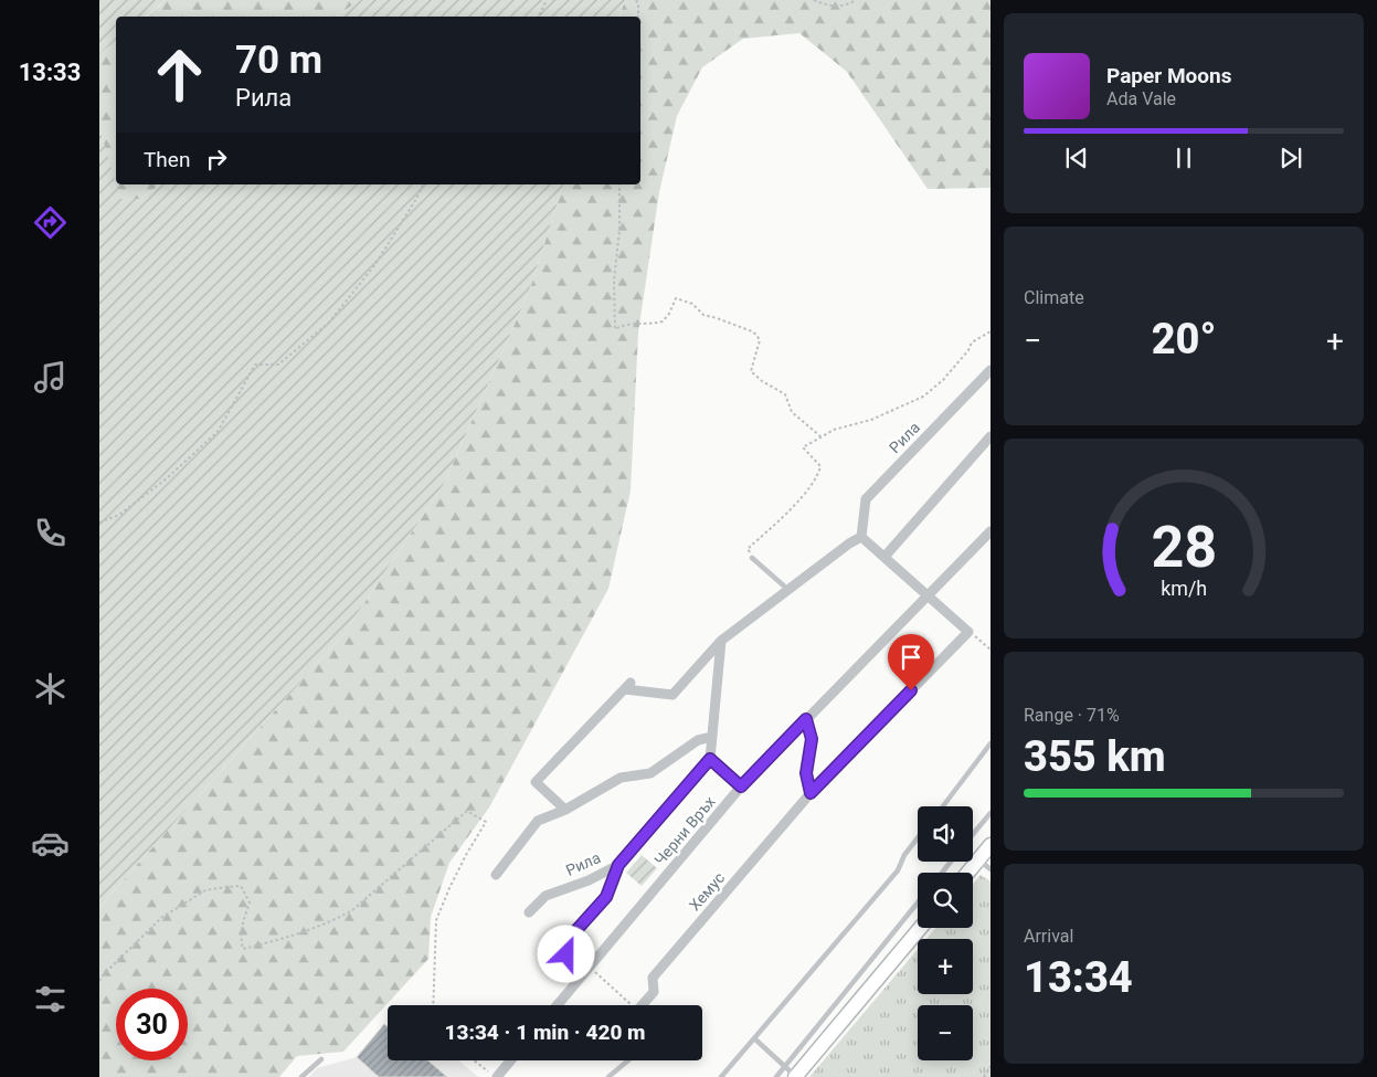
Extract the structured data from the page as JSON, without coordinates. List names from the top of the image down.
{
  "streets": {
    "street": ["Рила", "Черни Връх", "Хемус"]
  },
  "page": {
    "tabs": "13:33",
    "turn": ["70 m", "Рила"],
    "song": ["Paper Moons", "Ada Vale"],
    "then": "Then",
    "tile": [
      "Climate",
      ["Range · 71%", "355 km"],
      ["Arrival", "13:34"]
    ],
    "heat": ["−", "20°", "+"],
    "map_buttons": ["+", "−"],
    "limit": "30",
    "trip": "13:34 · 1 min · 420 m",
    "gauge": ["28", "km/h"]
  }
}
